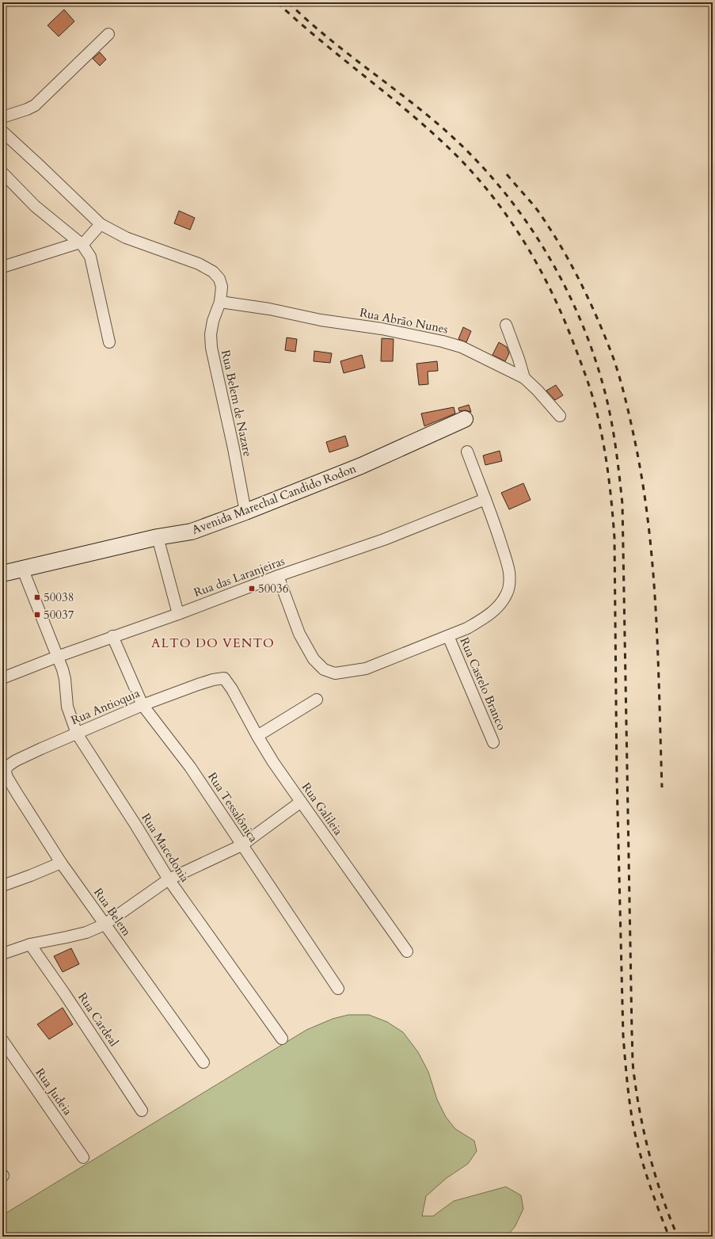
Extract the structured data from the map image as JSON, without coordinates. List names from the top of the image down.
{
  "streets": {
    "street": [
      "Rua Abrão Nunes",
      "Rua Belem de Nazare",
      "Avenida Marechal Candido Rodon",
      "Rua das Laranjeiras",
      "Rua Castelo Branco",
      "Rua Antioquia",
      "Rua Tessalônica",
      "Rua Galileia",
      "Rua Macedonia",
      "Rua Belem",
      "Rua Cardeal",
      "Rua Judeia"
    ]
  },
  "crossings": [
    ["Rua Abrão Nunes", "Rua Belem de Nazare"],
    ["Rua Belem de Nazare", "Avenida Marechal Candido Rodon"],
    ["Avenida Marechal Candido Rodon", "Rua Macedonia"],
    ["Rua das Laranjeiras", "Rua Castelo Branco"],
    ["Rua das Laranjeiras", "Rua Tessalônica"],
    ["Rua das Laranjeiras", "Rua Macedonia"],
    ["Rua Antioquia", "Rua Tessalônica"],
    ["Rua Antioquia", "Rua Galileia"],
    ["Rua Antioquia", "Rua Macedonia"],
    ["Rua Antioquia", "Rua Belem"]
  ],
  "districts": ["ALTO DO VENTO"],
  "places": {
    "transit": ["50036", "50038", "50037"]
  }
}
